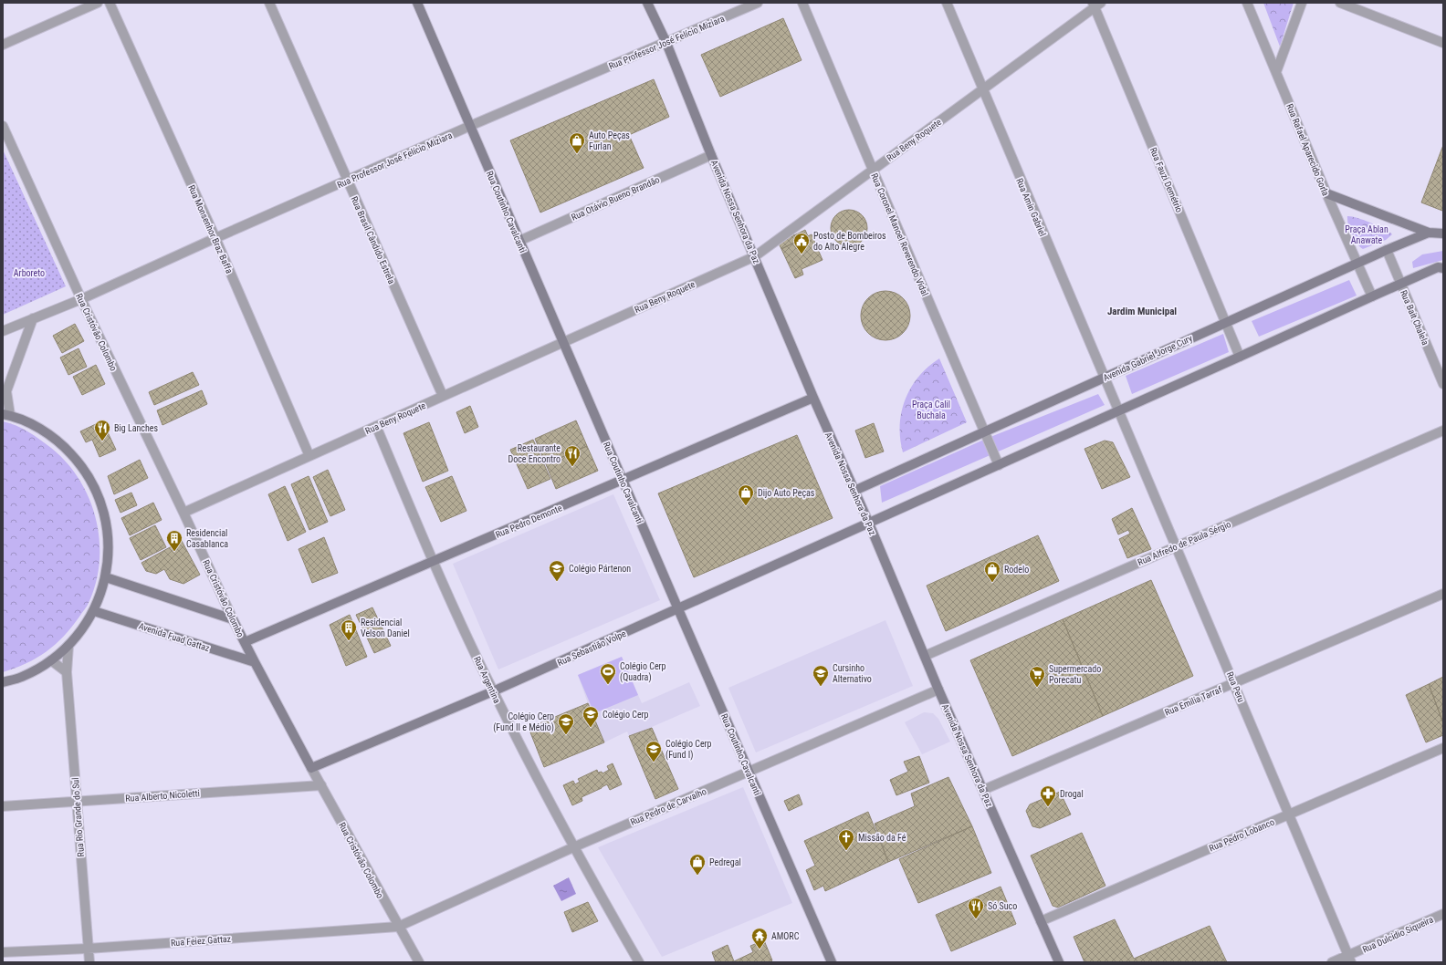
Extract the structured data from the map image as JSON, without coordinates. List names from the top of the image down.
{
  "streets": {
    "main road": [
      "Rua Coutinho Cavalcanti",
      "Avenida Nossa Senhora da Paz",
      "Rua Cristóvão Colombo",
      "Avenida Gabriel Jorge Cury",
      "Rua Pedro Demonte",
      "Avenida Fuad Gattaz",
      "Rua Sebastião Volpe"
    ],
    "street": [
      "Rua Professor José Felício Miziara",
      "Rua Beny Roquete",
      "Rua Rafael Aparecido Gorla",
      "Rua Fauzi Demétrio",
      "Rua Otávio Bueno Brandão",
      "Rua Amin Gabriel",
      "Rua Monsenhor Braz Baffa",
      "Rua Coronel Manoel Reverendo Vidal",
      "Rua Brasil Cândido Estrela",
      "Rua Bait Chalela",
      "Rua Alfredo de Paula Sérgio",
      "Rua Argentina",
      "Rua Peru",
      "Rua Emilia Tarraf",
      "Rua Alberto Nicoletti",
      "Rua Pedro de Carvalho",
      "Rua Rio Grande do Sul",
      "Rua Pedro Lobanco",
      "Rua Dulcidio Siqueira",
      "Rua Feiez Gattaz"
    ]
  },
  "crossings": [
    ["Rua Professor José Felício Miziara", "Rua Coutinho Cavalcanti"],
    ["Rua Professor José Felício Miziara", "Avenida Nossa Senhora da Paz"],
    ["Rua Professor José Felício Miziara", "Rua Monsenhor Braz Baffa"],
    ["Rua Professor José Felício Miziara", "Rua Brasil Cândido Estrela"],
    ["Rua Professor José Felício Miziara", "Rua Cristóvão Colombo"],
    ["Rua Beny Roquete", "Rua Fauzi Demétrio"],
    ["Rua Beny Roquete", "Rua Amin Gabriel"],
    ["Rua Beny Roquete", "Rua Coutinho Cavalcanti"],
    ["Rua Beny Roquete", "Avenida Nossa Senhora da Paz"],
    ["Rua Beny Roquete", "Rua Monsenhor Braz Baffa"],
    ["Rua Beny Roquete", "Rua Coronel Manoel Reverendo Vidal"],
    ["Rua Beny Roquete", "Rua Brasil Cândido Estrela"],
    ["Rua Beny Roquete", "Rua Cristóvão Colombo"],
    ["Rua Beny Roquete", "Rua Argentina"],
    ["Rua Rafael Aparecido Gorla", "Avenida Gabriel Jorge Cury"],
    ["Rua Fauzi Demétrio", "Avenida Gabriel Jorge Cury"],
    ["Rua Otávio Bueno Brandão", "Rua Coutinho Cavalcanti"],
    ["Rua Otávio Bueno Brandão", "Avenida Nossa Senhora da Paz"],
    ["Rua Amin Gabriel", "Avenida Gabriel Jorge Cury"],
    ["Rua Amin Gabriel", "Rua Peru"],
    ["Rua Coutinho Cavalcanti", "Rua Pedro Demonte"],
    ["Rua Coutinho Cavalcanti", "Rua Sebastião Volpe"],
    ["Rua Coutinho Cavalcanti", "Rua Pedro de Carvalho"],
    ["Avenida Nossa Senhora da Paz", "Avenida Gabriel Jorge Cury"],
    ["Avenida Nossa Senhora da Paz", "Rua Pedro Demonte"],
    ["Avenida Nossa Senhora da Paz", "Rua Alfredo de Paula Sérgio"],
    ["Avenida Nossa Senhora da Paz", "Rua Sebastião Volpe"],
    ["Avenida Nossa Senhora da Paz", "Rua Emilia Tarraf"],
    ["Avenida Nossa Senhora da Paz", "Rua Pedro de Carvalho"],
    ["Avenida Nossa Senhora da Paz", "Rua Pedro Lobanco"],
    ["Rua Coronel Manoel Reverendo Vidal", "Avenida Gabriel Jorge Cury"],
    ["Rua Bait Chalela", "Avenida Gabriel Jorge Cury"],
    ["Rua Cristóvão Colombo", "Rua Pedro Demonte"],
    ["Rua Cristóvão Colombo", "Avenida Fuad Gattaz"],
    ["Rua Cristóvão Colombo", "Rua Sebastião Volpe"],
    ["Rua Cristóvão Colombo", "Rua Alberto Nicoletti"],
    ["Rua Cristóvão Colombo", "Rua Pedro de Carvalho"],
    ["Rua Cristóvão Colombo", "Rua Feiez Gattaz"],
    ["Rua Pedro Demonte", "Rua Argentina"],
    ["Rua Alfredo de Paula Sérgio", "Rua Peru"],
    ["Rua Sebastião Volpe", "Rua Argentina"],
    ["Rua Argentina", "Rua Pedro de Carvalho"],
    ["Rua Peru", "Rua Emilia Tarraf"],
    ["Rua Peru", "Rua Pedro Lobanco"],
    ["Rua Peru", "Rua Dulcidio Siqueira"],
    ["Rua Alberto Nicoletti", "Rua Rio Grande do Sul"],
    ["Rua Pedro de Carvalho", "Rua Feiez Gattaz"],
    ["Rua Rio Grande do Sul", "Rua Feiez Gattaz"]
  ],
  "districts": ["Jardim Municipal"],
  "parks": ["Praça Ablan Anawate", "Arboreto", "Praça Calil Buchala"],
  "places": {
    "shop": [
      "Auto Peças Furlan",
      "Dijo Auto Peças",
      "Rodelo",
      "Pedregal"
    ],
    "public building": ["Posto de Bombeiros do Alto Alegre"],
    "restaurant": ["Big Lanches", "Restaurante Doce Encontro", "Só Suco"],
    "building": ["Residencial Casablanca", "Residencial Velson Daniel"],
    "school or university": [
      "Colégio Pártenon",
      "Cursinho Alternativo",
      "Colégio Cerp",
      "Colégio Cerp (Fund II e Médio)",
      "Colégio Cerp (Fund I)"
    ],
    "sports": ["Colégio Cerp (Quadra)"],
    "supermarket": ["Supermercado Porecatu"],
    "pharmacy": ["Drogal"],
    "church": ["Missão da Fé"],
    "temple": ["AMORC"]
  }
}
